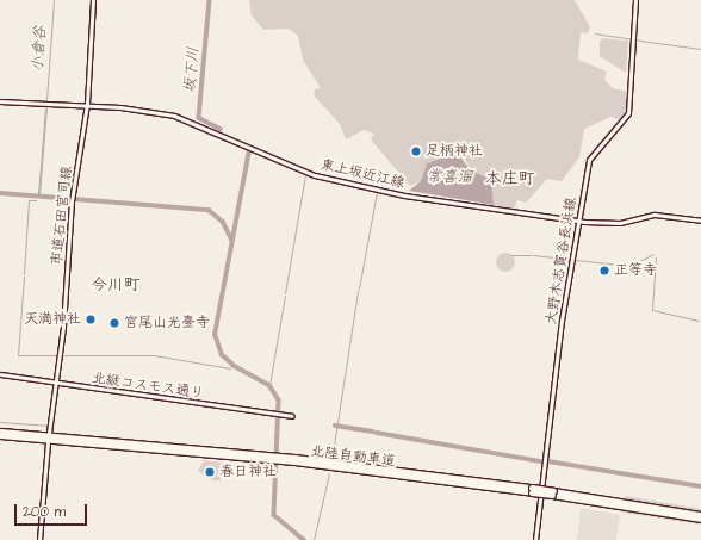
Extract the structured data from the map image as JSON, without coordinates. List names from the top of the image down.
{
  "streets": {
    "highway": ["北陸自動車道"],
    "main road": [
      "東上坂近江線",
      "市道石田宮司線",
      "大野木志賀谷長浜線",
      "北縦コスモス通り"
    ]
  },
  "crossings": [
    ["東上坂近江線", "市道石田宮司線"],
    ["東上坂近江線", "大野木志賀谷長浜線"],
    ["市道石田宮司線", "北縦コスモス通り"]
  ],
  "districts": ["本庄町", "今川町"],
  "water": ["小倉谷", "坂下川", "常喜溜"],
  "places": [
    "足柄神社",
    "正等寺",
    "天満神社",
    "宮尾山光臺寺",
    "春日神社"
  ],
  "scale_bar": "200 m"
}
